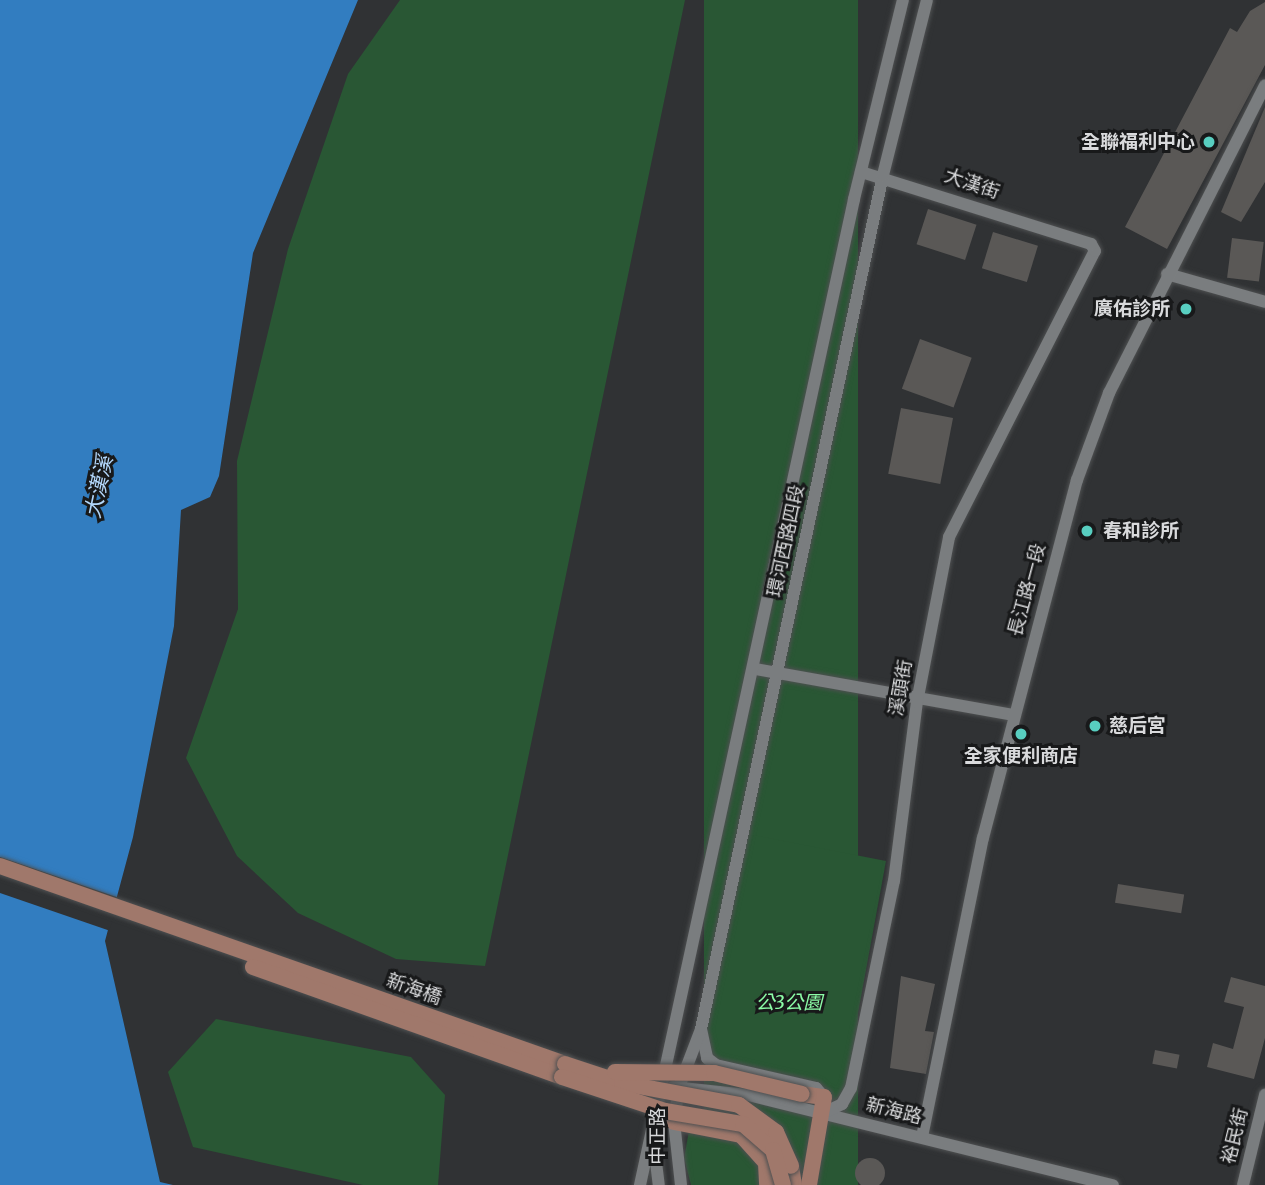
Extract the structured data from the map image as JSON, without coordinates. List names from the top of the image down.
{
  "streets": {
    "main road": ["新海橋"],
    "street": [
      "大漢街",
      "環河西路四段",
      "長江路一段",
      "溪頭街",
      "新海路",
      "中正路",
      "裕民街"
    ]
  },
  "crossings": [
    ["大漢街", "環河西路四段"],
    ["大漢街", "溪頭街"],
    ["環河西路四段", "新海路"],
    ["環河西路四段", "中正路"],
    ["長江路一段", "新海路"],
    ["溪頭街", "新海路"],
    ["新海路", "中正路"]
  ],
  "water": ["大漢溪"],
  "parks": ["公3公園"],
  "places": [
    "全聯福利中心",
    "廣佑診所",
    "春和診所",
    "慈后宮",
    "全家便利商店"
  ]
}
